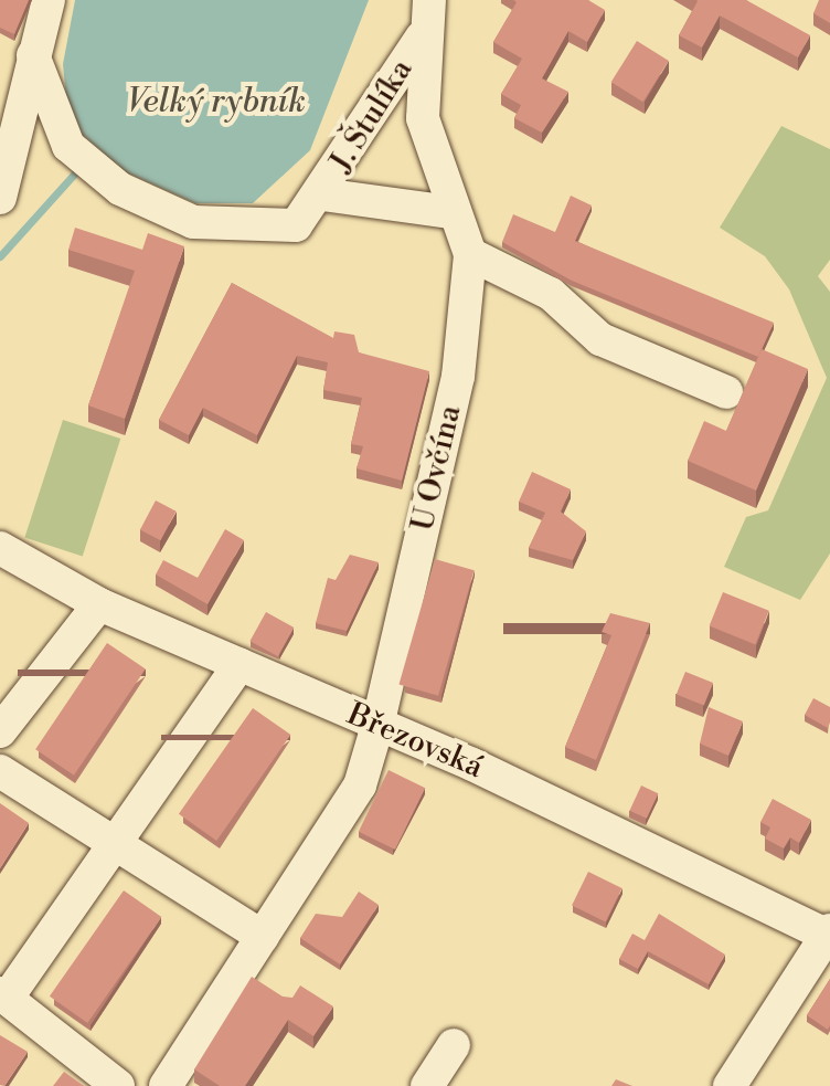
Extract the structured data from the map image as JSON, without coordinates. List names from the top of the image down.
{
  "streets": {
    "street": ["J. Štulíka", "U Ovčína", "Březovská"]
  },
  "crossings": [
    ["J. Štulíka", "U Ovčína"],
    ["U Ovčína", "Březovská"]
  ],
  "water": ["Velký rybník"]
}
